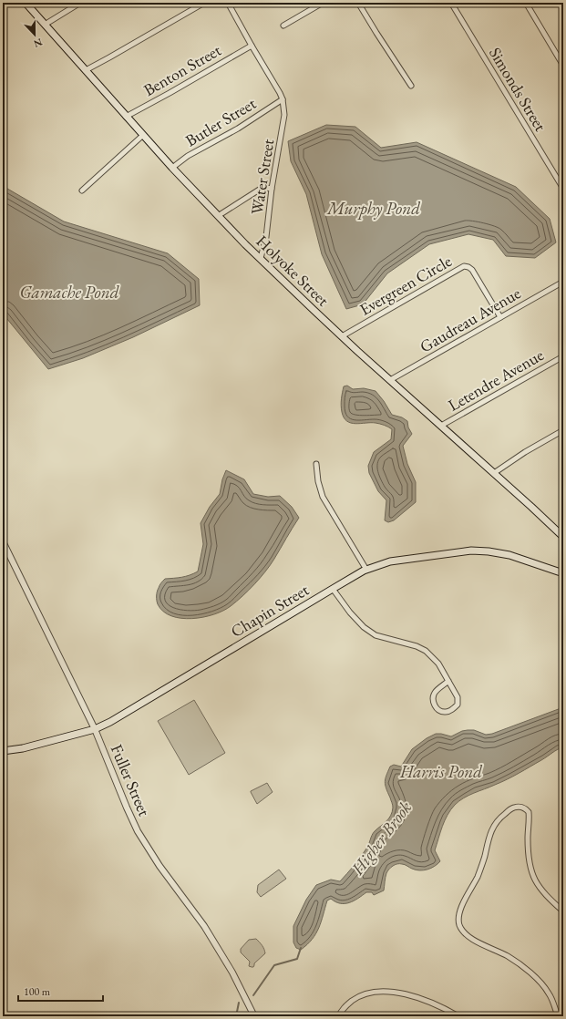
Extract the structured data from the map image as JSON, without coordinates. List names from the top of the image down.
{
  "streets": {
    "main road": ["Holyoke Street", "Chapin Street"],
    "street": [
      "Benton Street",
      "Simonds Street",
      "Butler Street",
      "Water Street",
      "Evergreen Circle",
      "Gaudreau Avenue",
      "Letendre Avenue",
      "Fuller Street"
    ]
  },
  "crossings": [
    ["Benton Street", "Holyoke Street"],
    ["Butler Street", "Water Street"],
    ["Butler Street", "Holyoke Street"],
    ["Water Street", "Holyoke Street"],
    ["Holyoke Street", "Evergreen Circle"],
    ["Holyoke Street", "Gaudreau Avenue"],
    ["Holyoke Street", "Letendre Avenue"],
    ["Evergreen Circle", "Gaudreau Avenue"],
    ["Chapin Street", "Fuller Street"]
  ],
  "water": [
    "Murphy Pond",
    "Gamache Pond",
    "Harris Pond",
    "Higher Brook"
  ],
  "scale_bar": "100 m",
  "north": "bottom"
}
